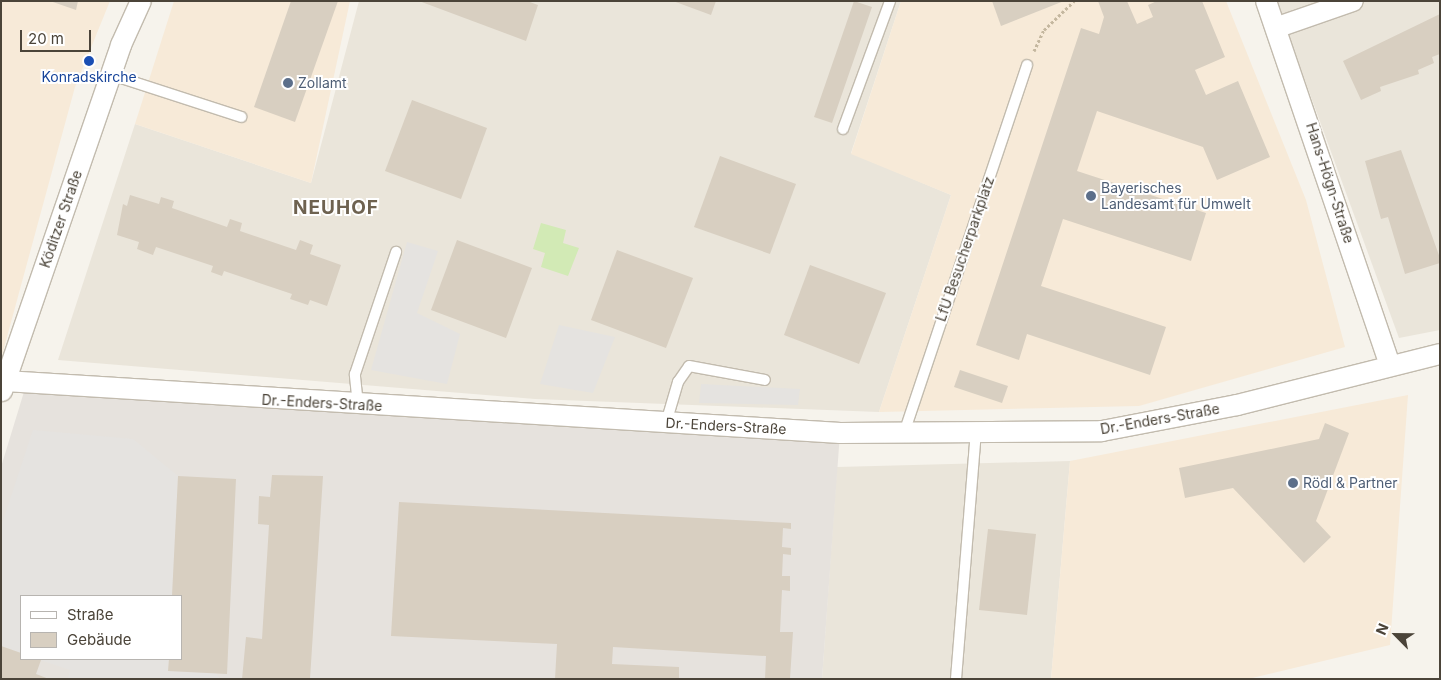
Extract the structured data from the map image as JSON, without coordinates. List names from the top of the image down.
{
  "streets": {
    "street": ["Hans-Högn-Straße", "Köditzer Straße", "Dr.-Enders-Straße"],
    "lane": ["LfU Besucherparkplatz"]
  },
  "crossings": [
    ["Hans-Högn-Straße", "Dr.-Enders-Straße"],
    ["Köditzer Straße", "Dr.-Enders-Straße"],
    ["LfU Besucherparkplatz", "Dr.-Enders-Straße"]
  ],
  "districts": ["NEUHOF"],
  "places": [
    "Konradskirche",
    "Zollamt",
    "Bayerisches Landesamt für Umwelt",
    "Rödl & Partner"
  ],
  "legend": ["Straße", "Gebäude"],
  "scale_bar": "20 m",
  "north": "top left"
}
